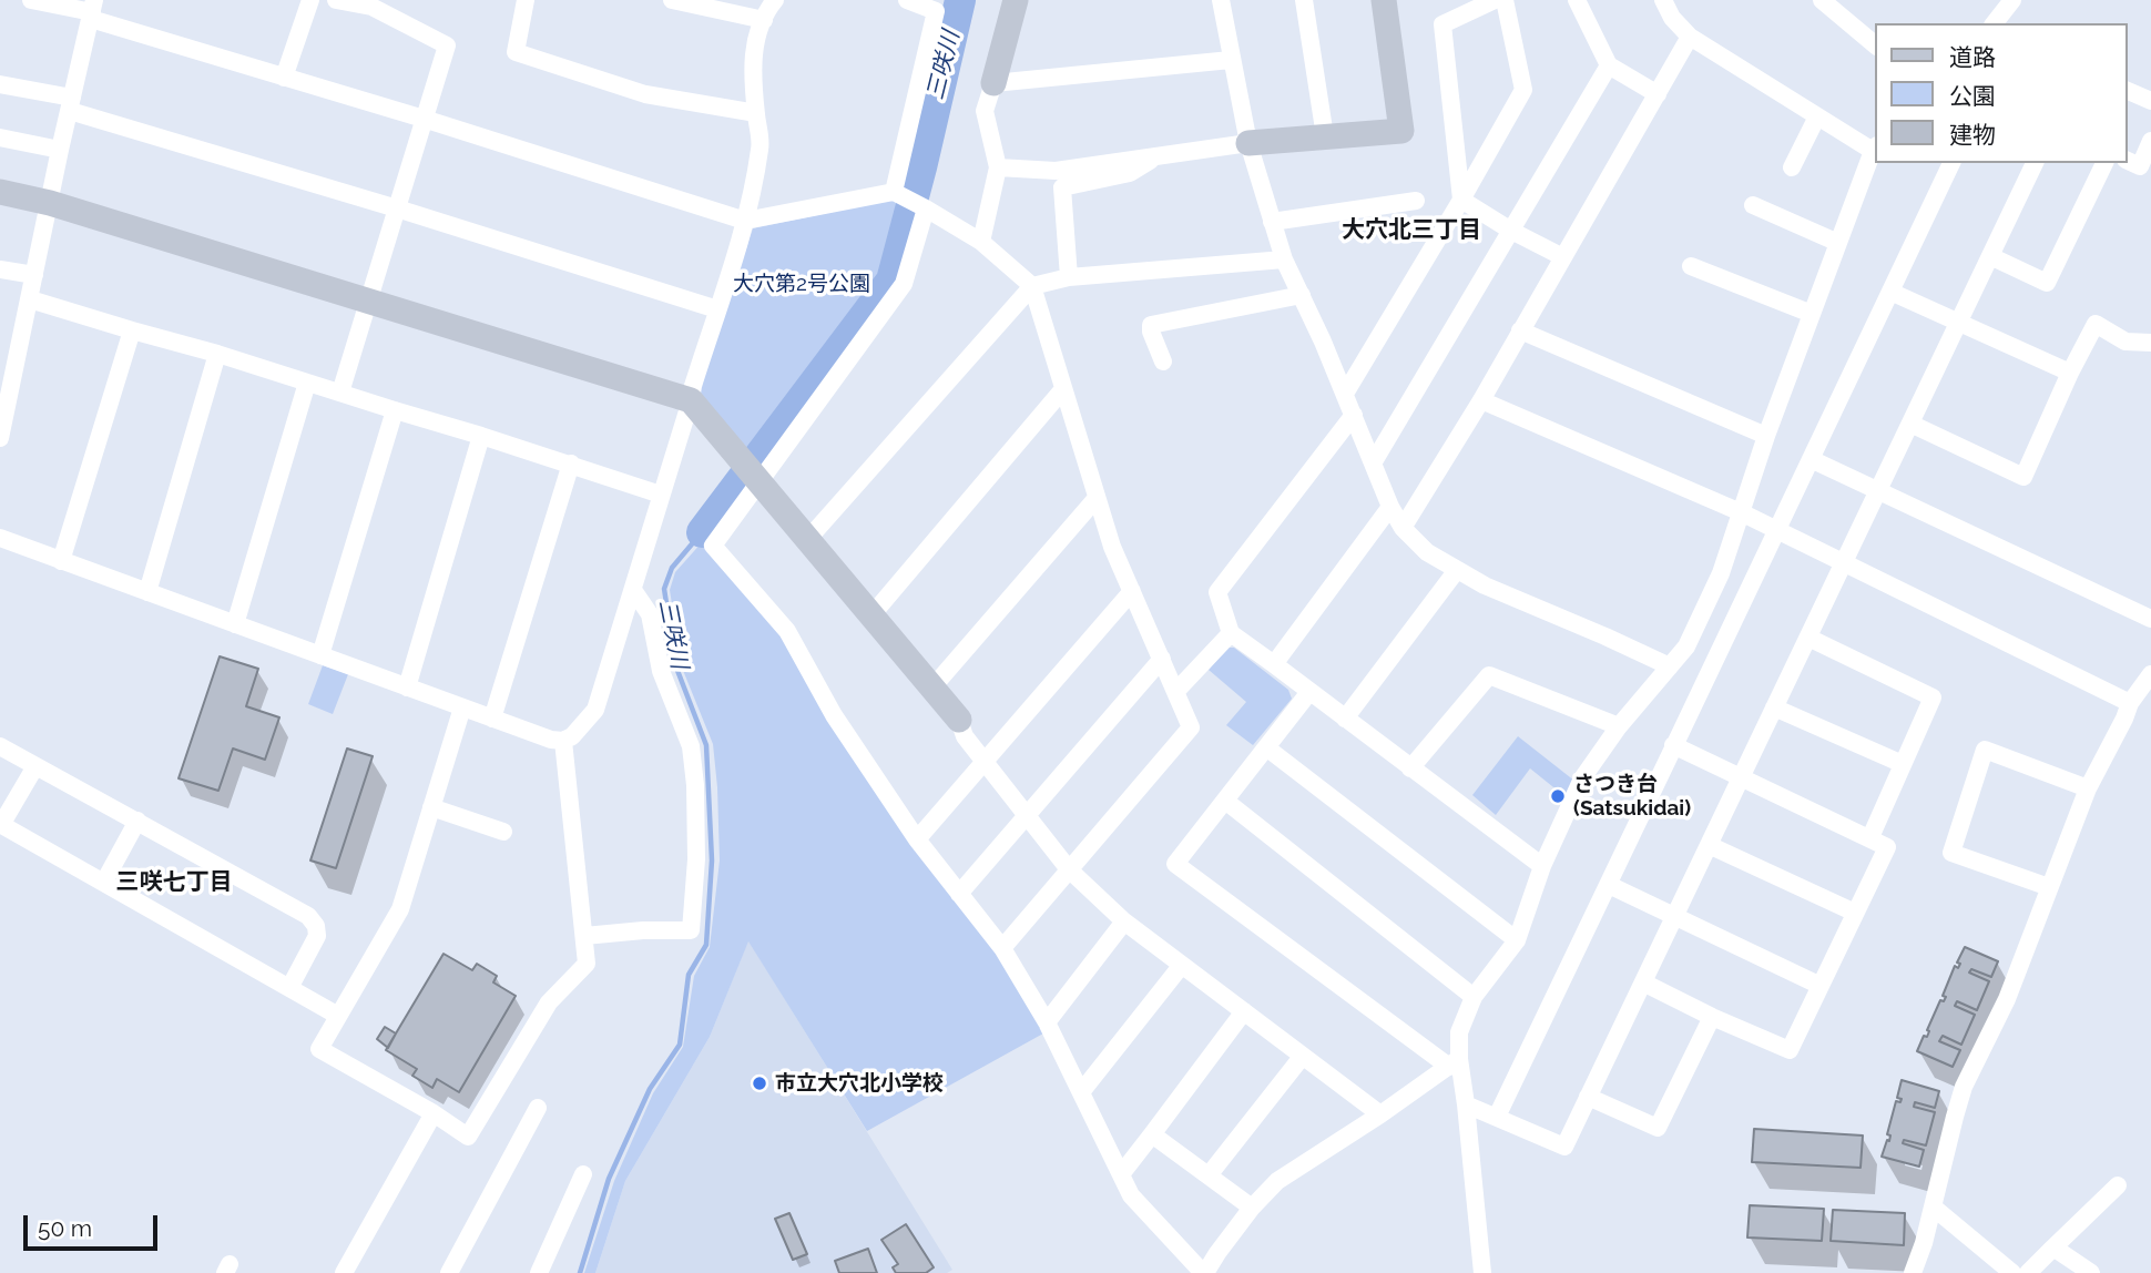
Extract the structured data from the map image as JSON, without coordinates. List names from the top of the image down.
{
  "districts": ["大穴北三丁目", "三咲七丁目"],
  "water": ["三咲川"],
  "parks": ["大穴第2号公園"],
  "places": ["さつき台 (Satsukidai)", "市立大穴北小学校"],
  "legend": ["道路", "公園", "建物"],
  "scale_bar": "50 m"
}
